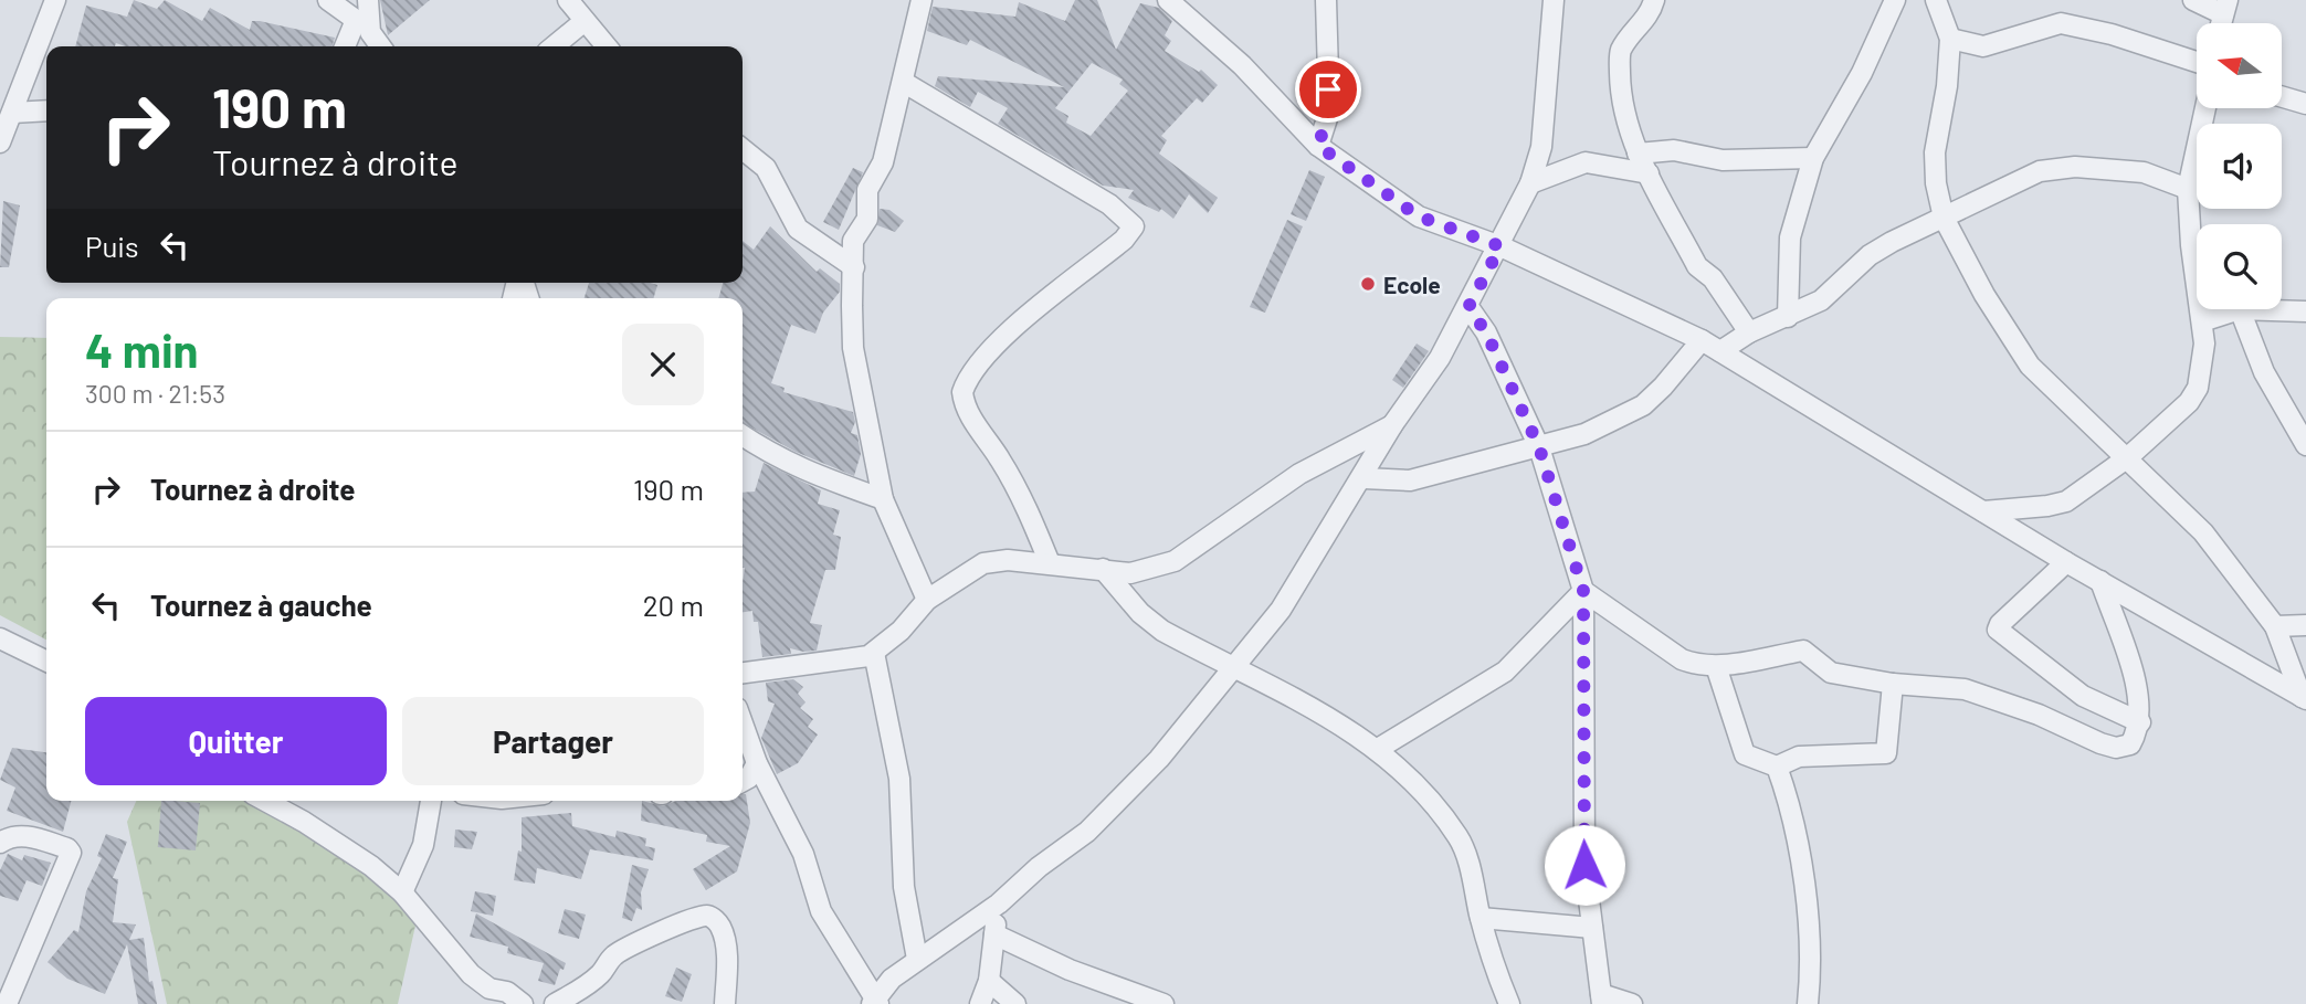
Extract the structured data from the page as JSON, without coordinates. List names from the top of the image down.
{
  "places": ["Ecole"],
  "north": "left",
  "page": {
    "turn": ["190 m", "Tournez à droite"],
    "then": "Puis",
    "heading": ["4 min", "300 m · 21:53"],
    "list": [
      {
        "name": "Tournez à droite",
        "value": "190 m"
      },
      {
        "name": "Tournez à gauche",
        "value": "20 m"
      }
    ],
    "buttons": ["Quitter", "Partager"]
  }
}
